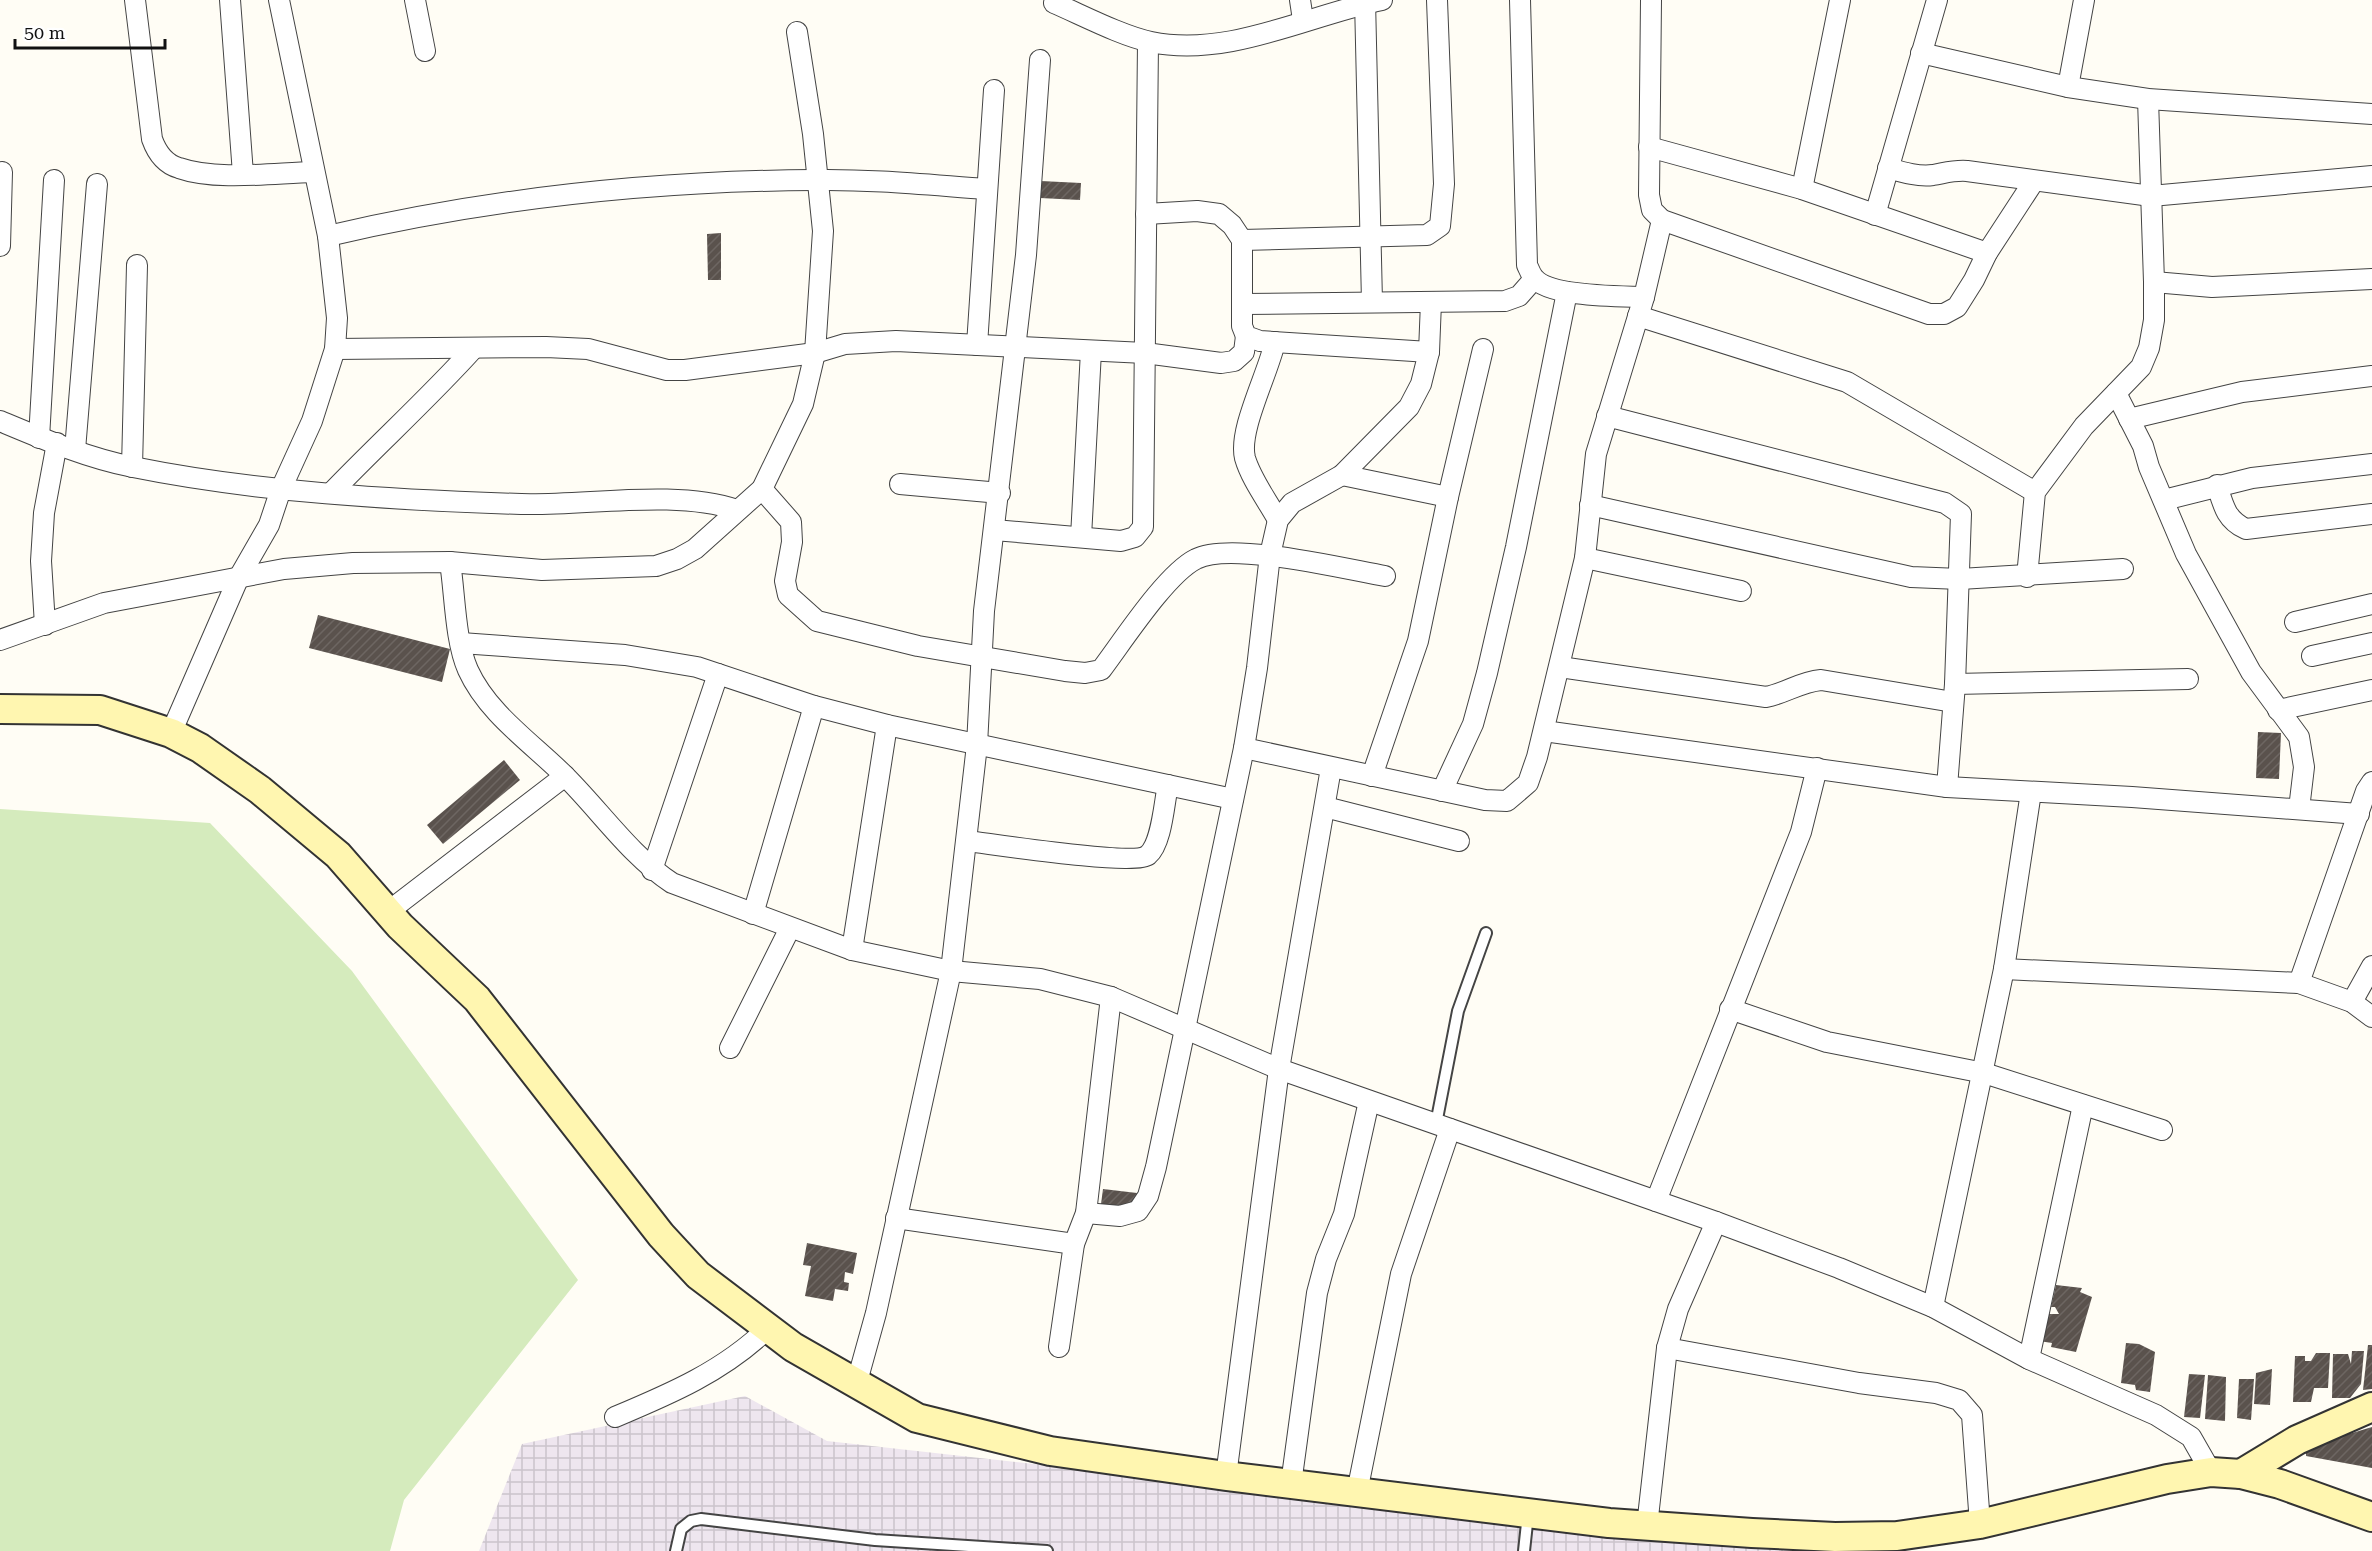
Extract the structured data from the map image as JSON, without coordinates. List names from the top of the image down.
{
  "scale_bar": "50 m"
}
